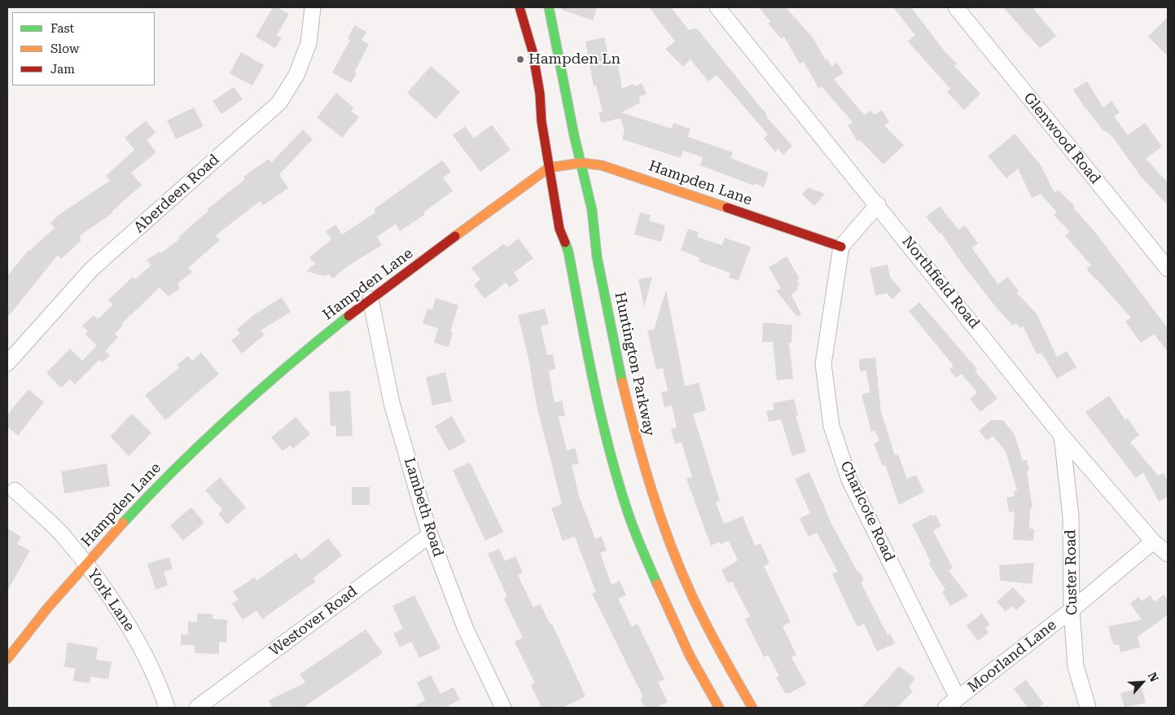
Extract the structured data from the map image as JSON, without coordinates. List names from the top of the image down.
{
  "streets": {
    "street": [
      "Glenwood Road",
      "Hampden Lane",
      "Aberdeen Road",
      "Northfield Road",
      "Huntington Parkway",
      "Lambeth Road",
      "Charlcote Road",
      "Custer Road",
      "York Lane",
      "Westover Road",
      "Moorland Lane"
    ]
  },
  "crossings": [
    ["Hampden Lane", "Huntington Parkway"],
    ["Hampden Lane", "Lambeth Road"],
    ["Hampden Lane", "Charlcote Road"],
    ["Hampden Lane", "York Lane"],
    ["Northfield Road", "Custer Road"],
    ["Northfield Road", "Moorland Lane"],
    ["Lambeth Road", "Westover Road"],
    ["Charlcote Road", "Moorland Lane"],
    ["Custer Road", "Moorland Lane"]
  ],
  "places": ["Hampden Ln"],
  "legend": ["Fast", "Slow", "Jam"],
  "north": "top right"
}
